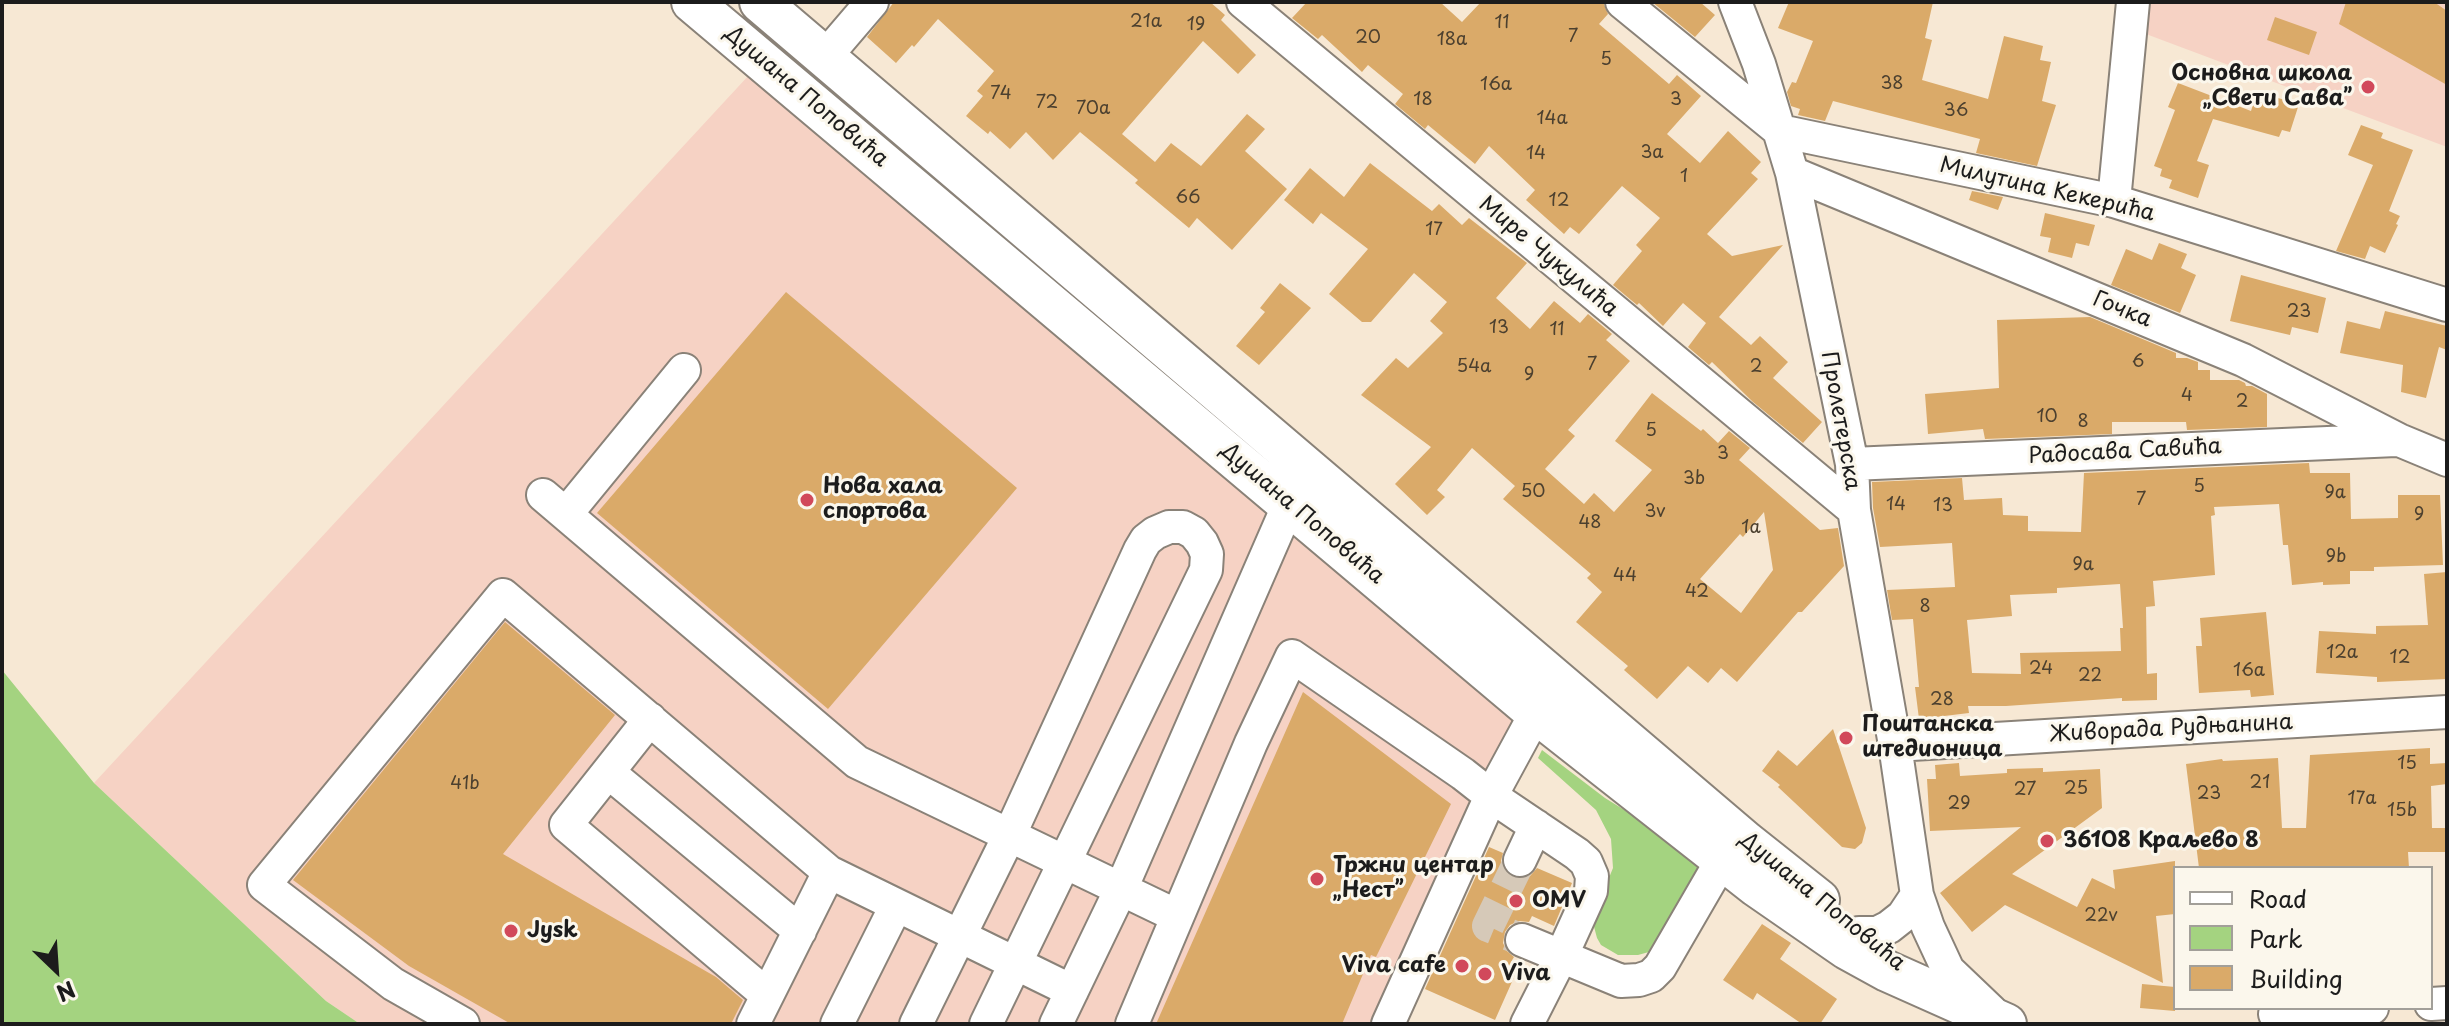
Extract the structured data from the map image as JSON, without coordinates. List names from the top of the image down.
{
  "streets": {
    "main road": ["Душана Поповића"],
    "street": [
      "Милутина Кекерића",
      "Мире Чукулића",
      "Гочка",
      "Пролетерска",
      "Радосава Савића",
      "Живорада Рудњанина"
    ]
  },
  "crossings": [
    ["Душана Поповића", "Пролетерска"],
    ["Милутина Кекерића", "Пролетерска"],
    ["Мире Чукулића", "Пролетерска"],
    ["Гочка", "Пролетерска"],
    ["Гочка", "Радосава Савића"],
    ["Пролетерска", "Радосава Савића"],
    ["Пролетерска", "Живорада Рудњанина"]
  ],
  "places": [
    "Основна школа „Свети Сава”",
    "Нова хала спортова",
    "Поштанска штедионица",
    "36108 Краљево 8",
    "Тржни центар „Нест”",
    "OMV",
    "Jysk",
    "Viva cafe",
    "Viva"
  ],
  "house_numbers": [
    "21a",
    "11",
    "19",
    "7",
    "20",
    "18a",
    "5",
    "38",
    "16a",
    "74",
    "18",
    "3",
    "72",
    "70a",
    "36",
    "14a",
    "3a",
    "14",
    "1",
    "66",
    "12",
    "17",
    "23",
    "13",
    "11",
    "6",
    "7",
    "54a",
    "2",
    "9",
    "4",
    "2",
    "10",
    "8",
    "5",
    "3",
    "3b",
    "5",
    "50",
    "9a",
    "7",
    "14",
    "13",
    "3v",
    "9",
    "48",
    "1a",
    "9b",
    "9a",
    "44",
    "42",
    "8",
    "12a",
    "12",
    "24",
    "16a",
    "22",
    "28",
    "15",
    "21",
    "41b",
    "25",
    "27",
    "23",
    "17a",
    "29",
    "15b",
    "22v"
  ],
  "legend": ["Road", "Park", "Building"],
  "north": "bottom right"
}
